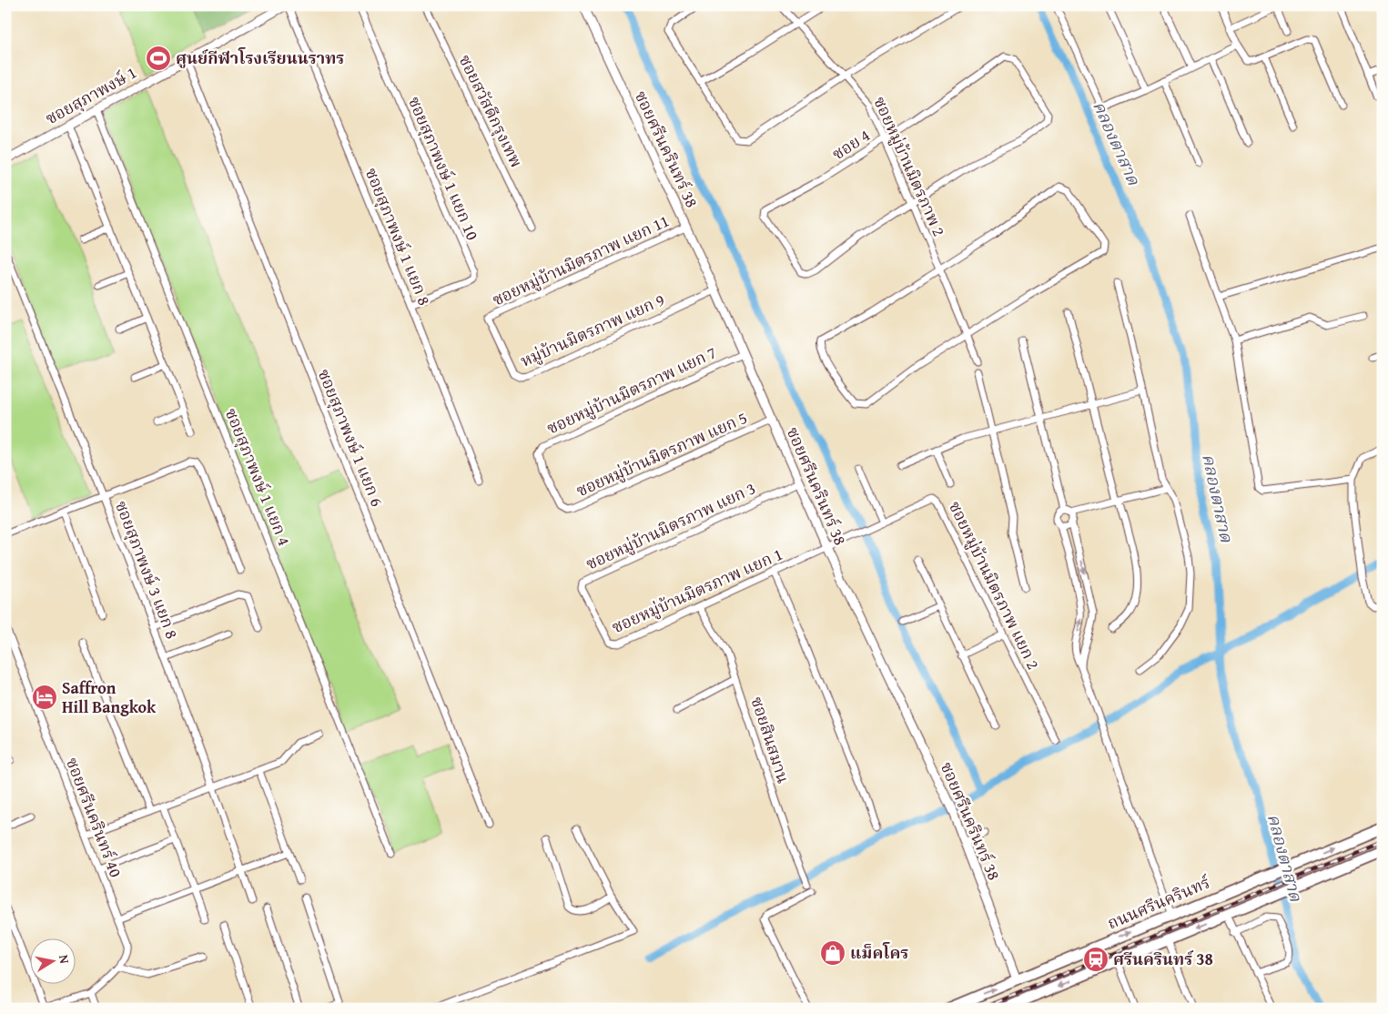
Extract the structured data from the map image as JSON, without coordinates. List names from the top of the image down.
{
  "streets": {
    "main road": ["ถนนศรีนครินทร์"],
    "street": [
      "ซอยสุภาพงษ์ 1",
      "ซอยสวัสดีกรุงเทพ",
      "ซอย 4",
      "ซอยศรีนครินทร์ 38",
      "ซอยหมู่บ้านมิตรภาพ 2",
      "ซอยสุภาพงษ์ 1 แยก 10",
      "ซอยสุภาพงษ์ 1 แยก 8",
      "ซอยหมู่บ้านมิตรภาพ แยก 11",
      "หมู่บ้านมิตรภาพ แยก 9",
      "ซอยหมู่บ้านมิตรภาพ แยก 7",
      "ซอยสุภาพงษ์ 1 แยก 6",
      "ซอยหมู่บ้านมิตรภาพ แยก 5",
      "ซอยสุภาพงษ์ 1 แยก 4",
      "ซอยหมู่บ้านมิตรภาพ แยก 3",
      "ซอยสุภาพงษ์ 3 แยก 8",
      "ซอยหมู่บ้านมิตรภาพ แยก 2",
      "ซอยหมู่บ้านมิตรภาพ แยก 1",
      "ซอยสินสมาน",
      "ซอยศรีนครินทร์ 40"
    ]
  },
  "crossings": [
    ["ซอยสุภาพงษ์ 1", "ซอยสุภาพงษ์ 1 แยก 8"],
    ["ซอยสุภาพงษ์ 1", "ซอยสุภาพงษ์ 1 แยก 6"],
    ["ซอยสุภาพงษ์ 1", "ซอยสุภาพงษ์ 1 แยก 4"],
    ["ซอย 4", "ซอยหมู่บ้านมิตรภาพ 2"],
    ["ซอยศรีนครินทร์ 38", "ซอยหมู่บ้านมิตรภาพ แยก 11"],
    ["ซอยศรีนครินทร์ 38", "หมู่บ้านมิตรภาพ แยก 9"],
    ["ซอยศรีนครินทร์ 38", "ซอยหมู่บ้านมิตรภาพ แยก 7"],
    ["ซอยศรีนครินทร์ 38", "ซอยหมู่บ้านมิตรภาพ แยก 5"],
    ["ซอยศรีนครินทร์ 38", "ซอยหมู่บ้านมิตรภาพ แยก 3"],
    ["ซอยศรีนครินทร์ 38", "ซอยหมู่บ้านมิตรภาพ แยก 2"],
    ["ซอยศรีนครินทร์ 38", "ซอยหมู่บ้านมิตรภาพ แยก 1"],
    ["ซอยศรีนครินทร์ 38", "ถนนศรีนครินทร์"],
    ["ซอยสุภาพงษ์ 1 แยก 10", "ซอยสุภาพงษ์ 1 แยก 8"],
    ["ซอยหมู่บ้านมิตรภาพ แยก 11", "หมู่บ้านมิตรภาพ แยก 9"],
    ["ซอยหมู่บ้านมิตรภาพ แยก 7", "ซอยหมู่บ้านมิตรภาพ แยก 5"],
    ["ซอยหมู่บ้านมิตรภาพ แยก 3", "ซอยหมู่บ้านมิตรภาพ แยก 1"],
    ["ซอยหมู่บ้านมิตรภาพ แยก 2", "ซอยหมู่บ้านมิตรภาพ แยก 1"],
    ["ซอยหมู่บ้านมิตรภาพ แยก 1", "ซอยสินสมาน"]
  ],
  "water": ["คลองตาสาด"],
  "places": {
    "sports": ["ศูนย์กีฬาโรงเรียนนราทร"],
    "hotel": ["Saffron Hill Bangkok"],
    "shop": ["แม็คโคร"],
    "station": ["ศรีนครินทร์ 38"]
  },
  "north": "right"
}
